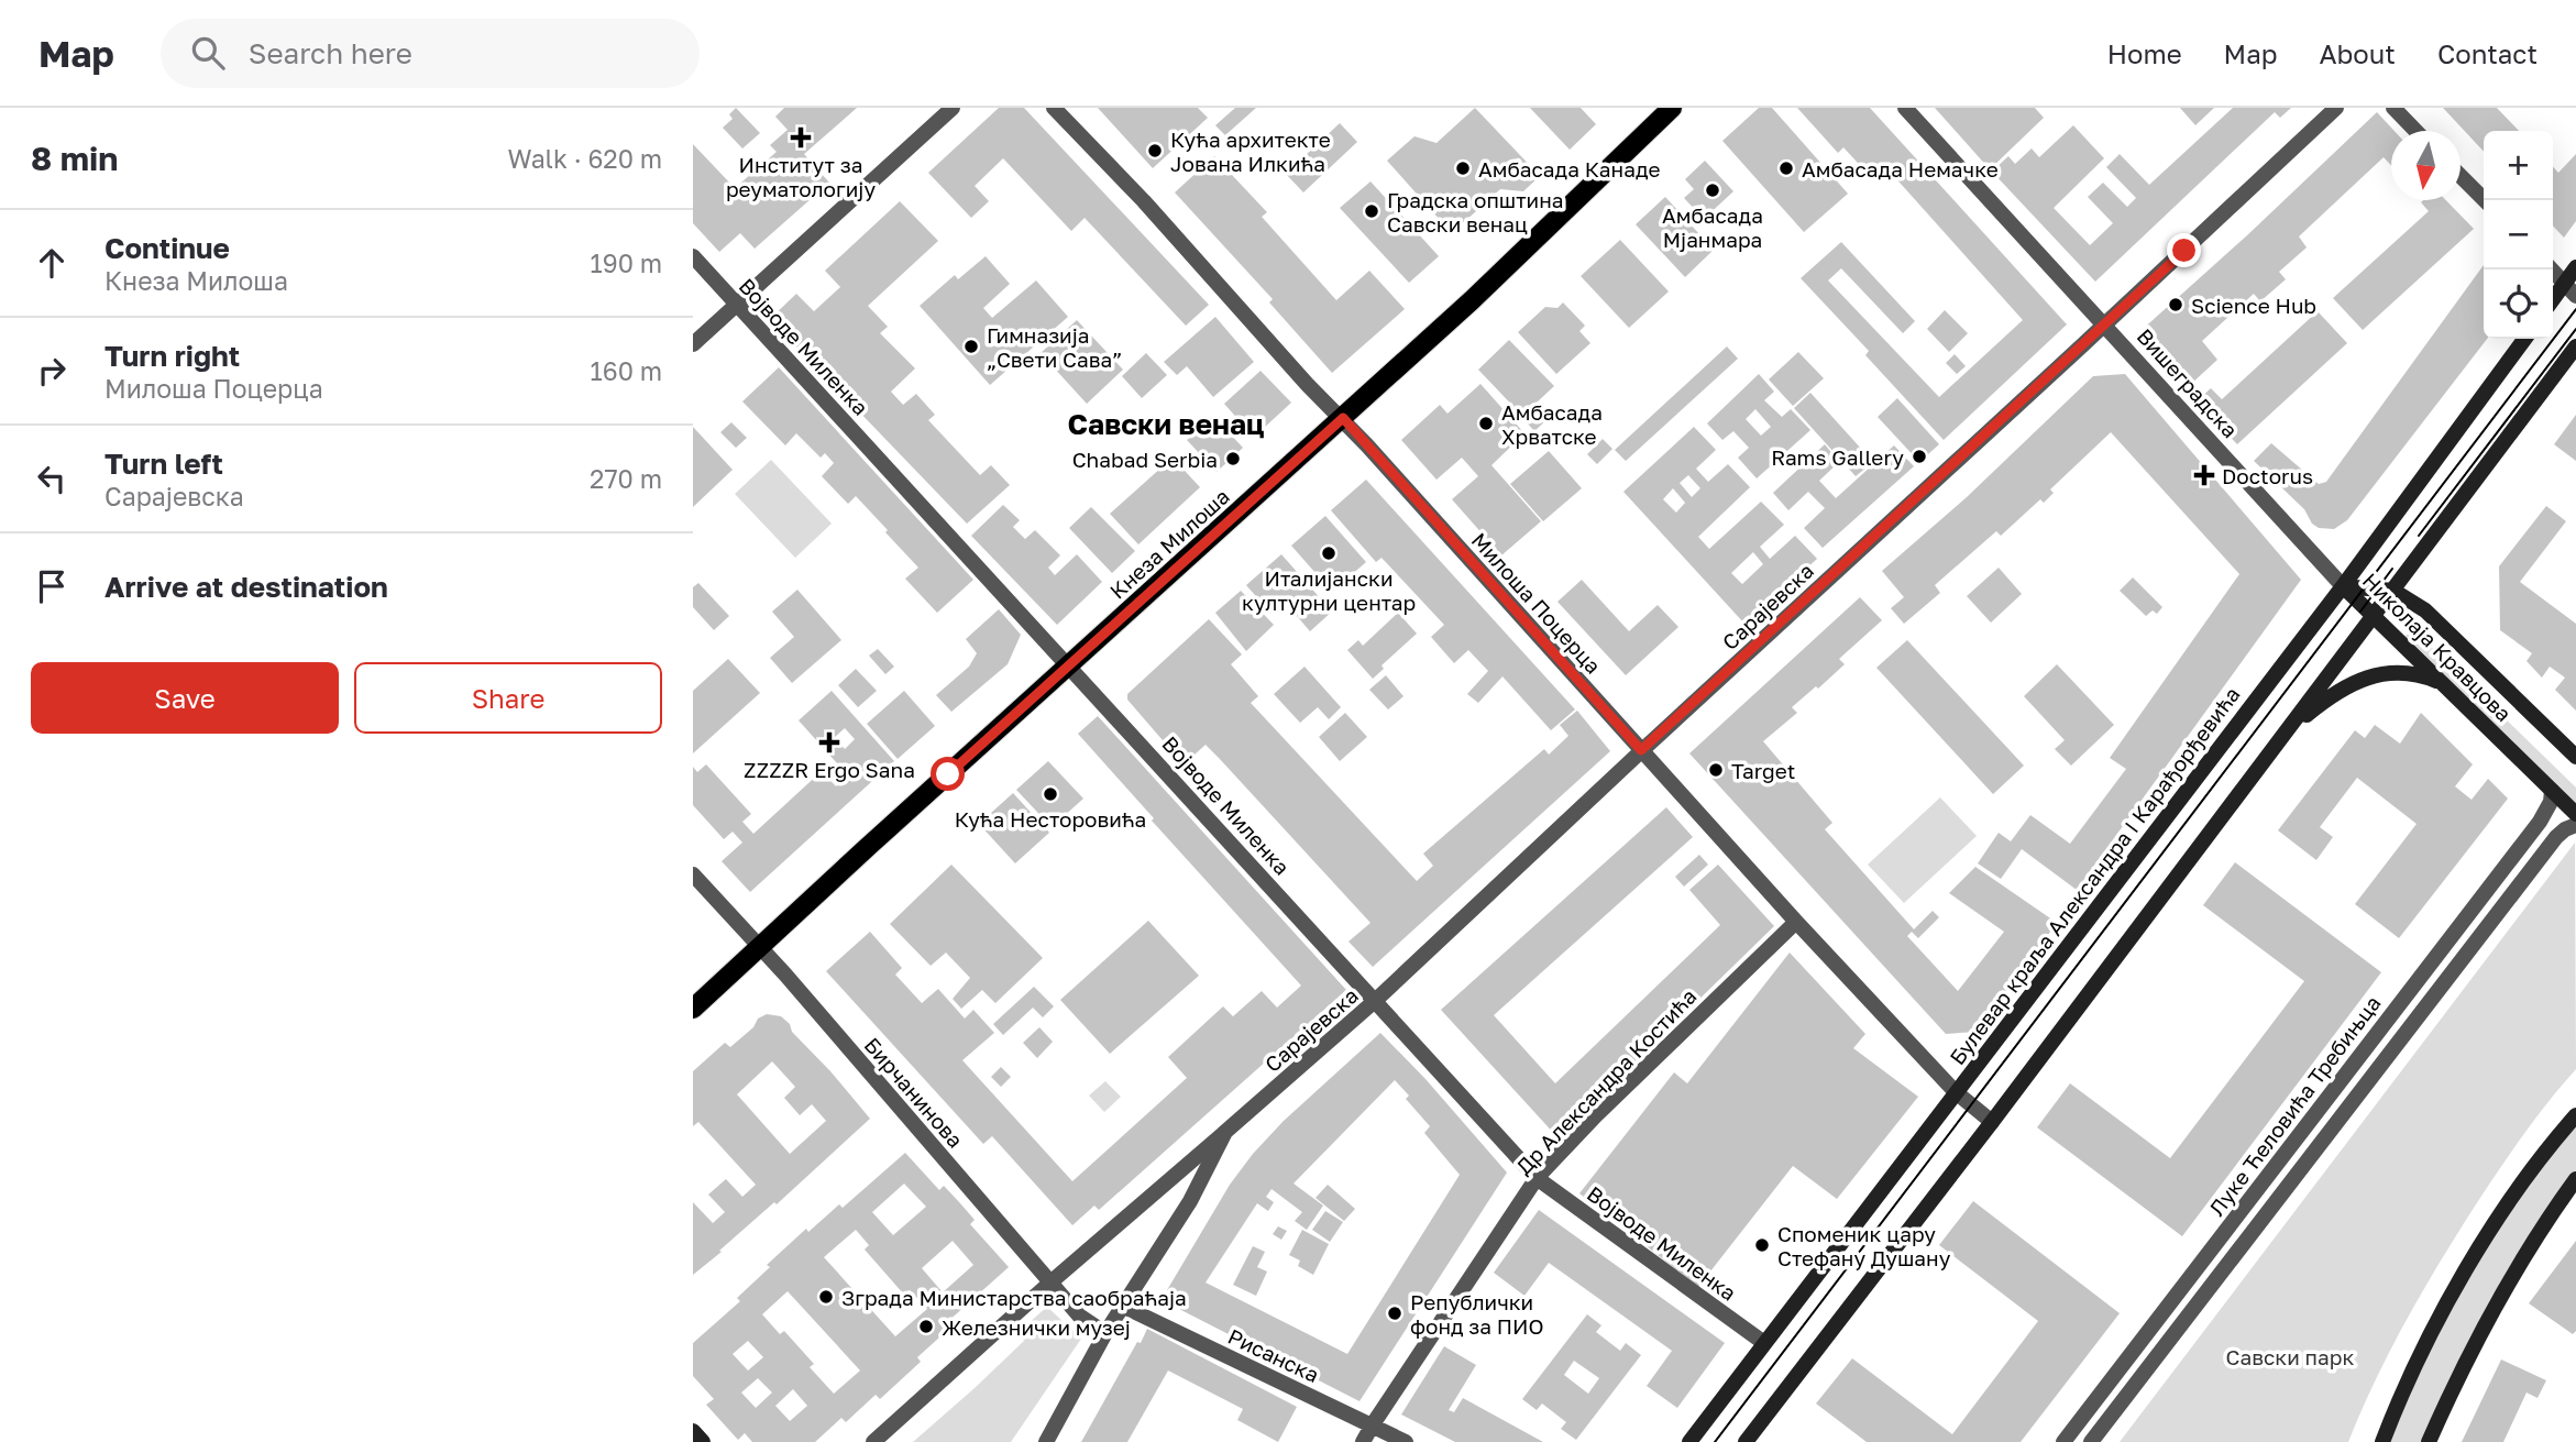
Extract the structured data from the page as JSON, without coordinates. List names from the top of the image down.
{
  "streets": {
    "main road": ["Кнеза Милоша", "Николаја Кравцова", "Булевар краља Александра I Карађорђевића"],
    "street": [
      "Војводе Миленка",
      "Вишеградска",
      "Милоша Поцерца",
      "Сарајевска",
      "Др Александра Костића",
      "Бирчанинова",
      "Луке Ћеловића Требињца",
      "Рисанска"
    ]
  },
  "crossings": [
    ["Војводе Миленка", "Кнеза Милоша"],
    ["Војводе Миленка", "Сарајевска"],
    ["Војводе Миленка", "Булевар краља Александра I Карађорђевића"],
    ["Војводе Миленка", "Др Александра Костића"],
    ["Вишеградска", "Сарајевска"],
    ["Вишеградска", "Николаја Кравцова"],
    ["Вишеградска", "Булевар краља Александра I Карађорђевића"],
    ["Кнеза Милоша", "Милоша Поцерца"],
    ["Кнеза Милоша", "Бирчанинова"],
    ["Милоша Поцерца", "Сарајевска"],
    ["Милоша Поцерца", "Булевар краља Александра I Карађорђевића"],
    ["Милоша Поцерца", "Др Александра Костића"],
    ["Сарајевска", "Бирчанинова"],
    ["Сарајевска", "Рисанска"],
    ["Николаја Кравцова", "Булевар краља Александра I Карађорђевића"],
    ["Николаја Кравцова", "Луке Ћеловића Требињца"],
    ["Др Александра Костића", "Рисанска"]
  ],
  "districts": ["Савски венац"],
  "parks": ["Савски парк"],
  "places": {
    "health": ["Институт за реуматологију", "Doctorus", "ZZZZR Ergo Sana"],
    "other": [
      "Кућа архитекте Јована Илкића",
      "Амбасада Канаде",
      "Амбасада Немачке",
      "Амбасада Мјанмара",
      "Градска општина Савски венац",
      "Science Hub",
      "Гимназија „Свети Сава”",
      "Амбасада Хрватске",
      "Rams Gallery",
      "Chabad Serbia",
      "Италијански културни центар",
      "Target",
      "Кућа Несторовића",
      "Споменик цару Стефану Душану",
      "Зграда Министарства саобраћаја",
      "Републички фонд за ПИО",
      "Железнички музеј"
    ]
  },
  "north": "bottom",
  "page": {
    "header": "Map",
    "search": "Search here",
    "nav": [
      "Home",
      "Map",
      "About",
      "Contact"
    ],
    "heading": ["8 min", "Walk · 620 m"],
    "map_buttons": ["+", "−"],
    "list": [
      ["Continue", "Кнеза Милоша", "190 m"],
      ["Turn right", "Милоша Поцерца", "160 m"],
      ["Turn left", "Сарајевска", "270 m"],
      "Arrive at destination"
    ],
    "buttons": ["Save", "Share"]
  }
}
